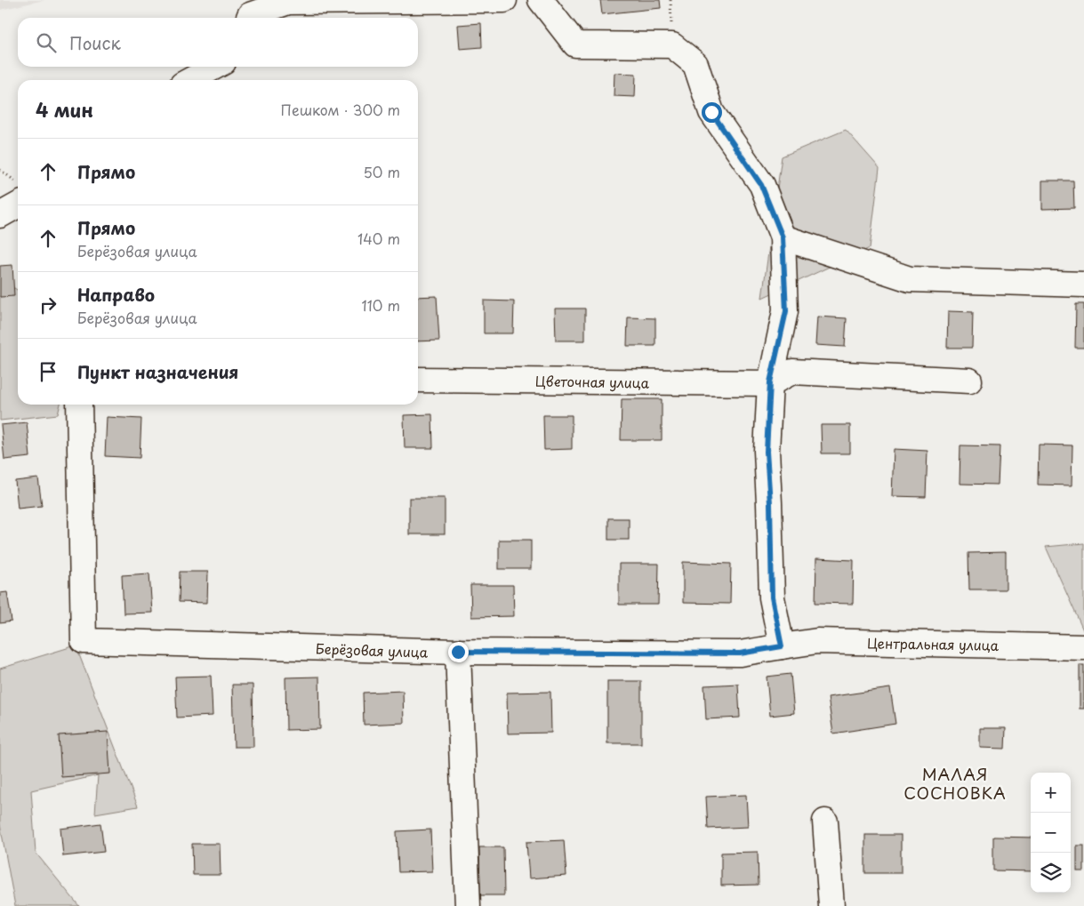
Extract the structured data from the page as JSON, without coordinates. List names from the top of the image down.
{
  "streets": {
    "street": ["Цветочная улица", "Центральная улица", "Берёзовая улица"]
  },
  "crossings": [
    ["Центральная улица", "Берёзовая улица"]
  ],
  "districts": ["МАЛАЯ СОСНОВКА"],
  "page": {
    "search": "Поиск",
    "heading": ["4 мин", "Пешком · 300 m"],
    "list": [
      ["Прямо", "50 m"],
      ["Прямо", "Берёзовая улица", "140 m"],
      ["Направо", "Берёзовая улица", "110 m"],
      "Пункт назначения"
    ],
    "map_buttons": ["+", "−"]
  }
}
